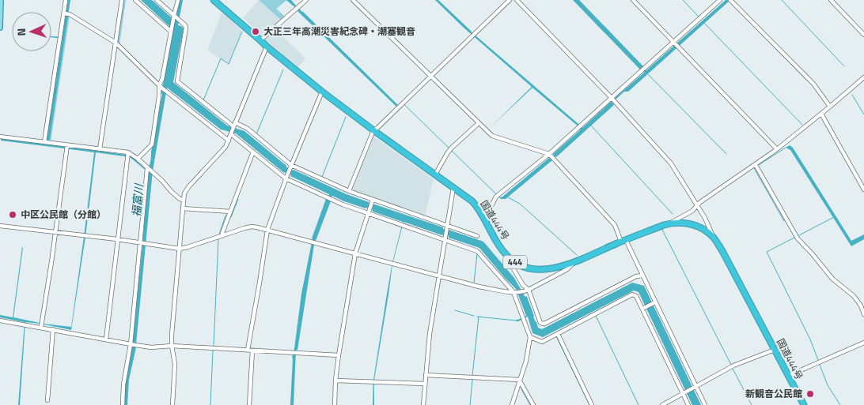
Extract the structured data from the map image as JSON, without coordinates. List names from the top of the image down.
{
  "streets": {
    "highway": ["国道444号", "444"]
  },
  "water": ["福富川"],
  "places": ["大正三年高潮災害紀念碑・潮塞観音", "中区公民館（分館）", "新観音公民館"],
  "north": "left"
}
